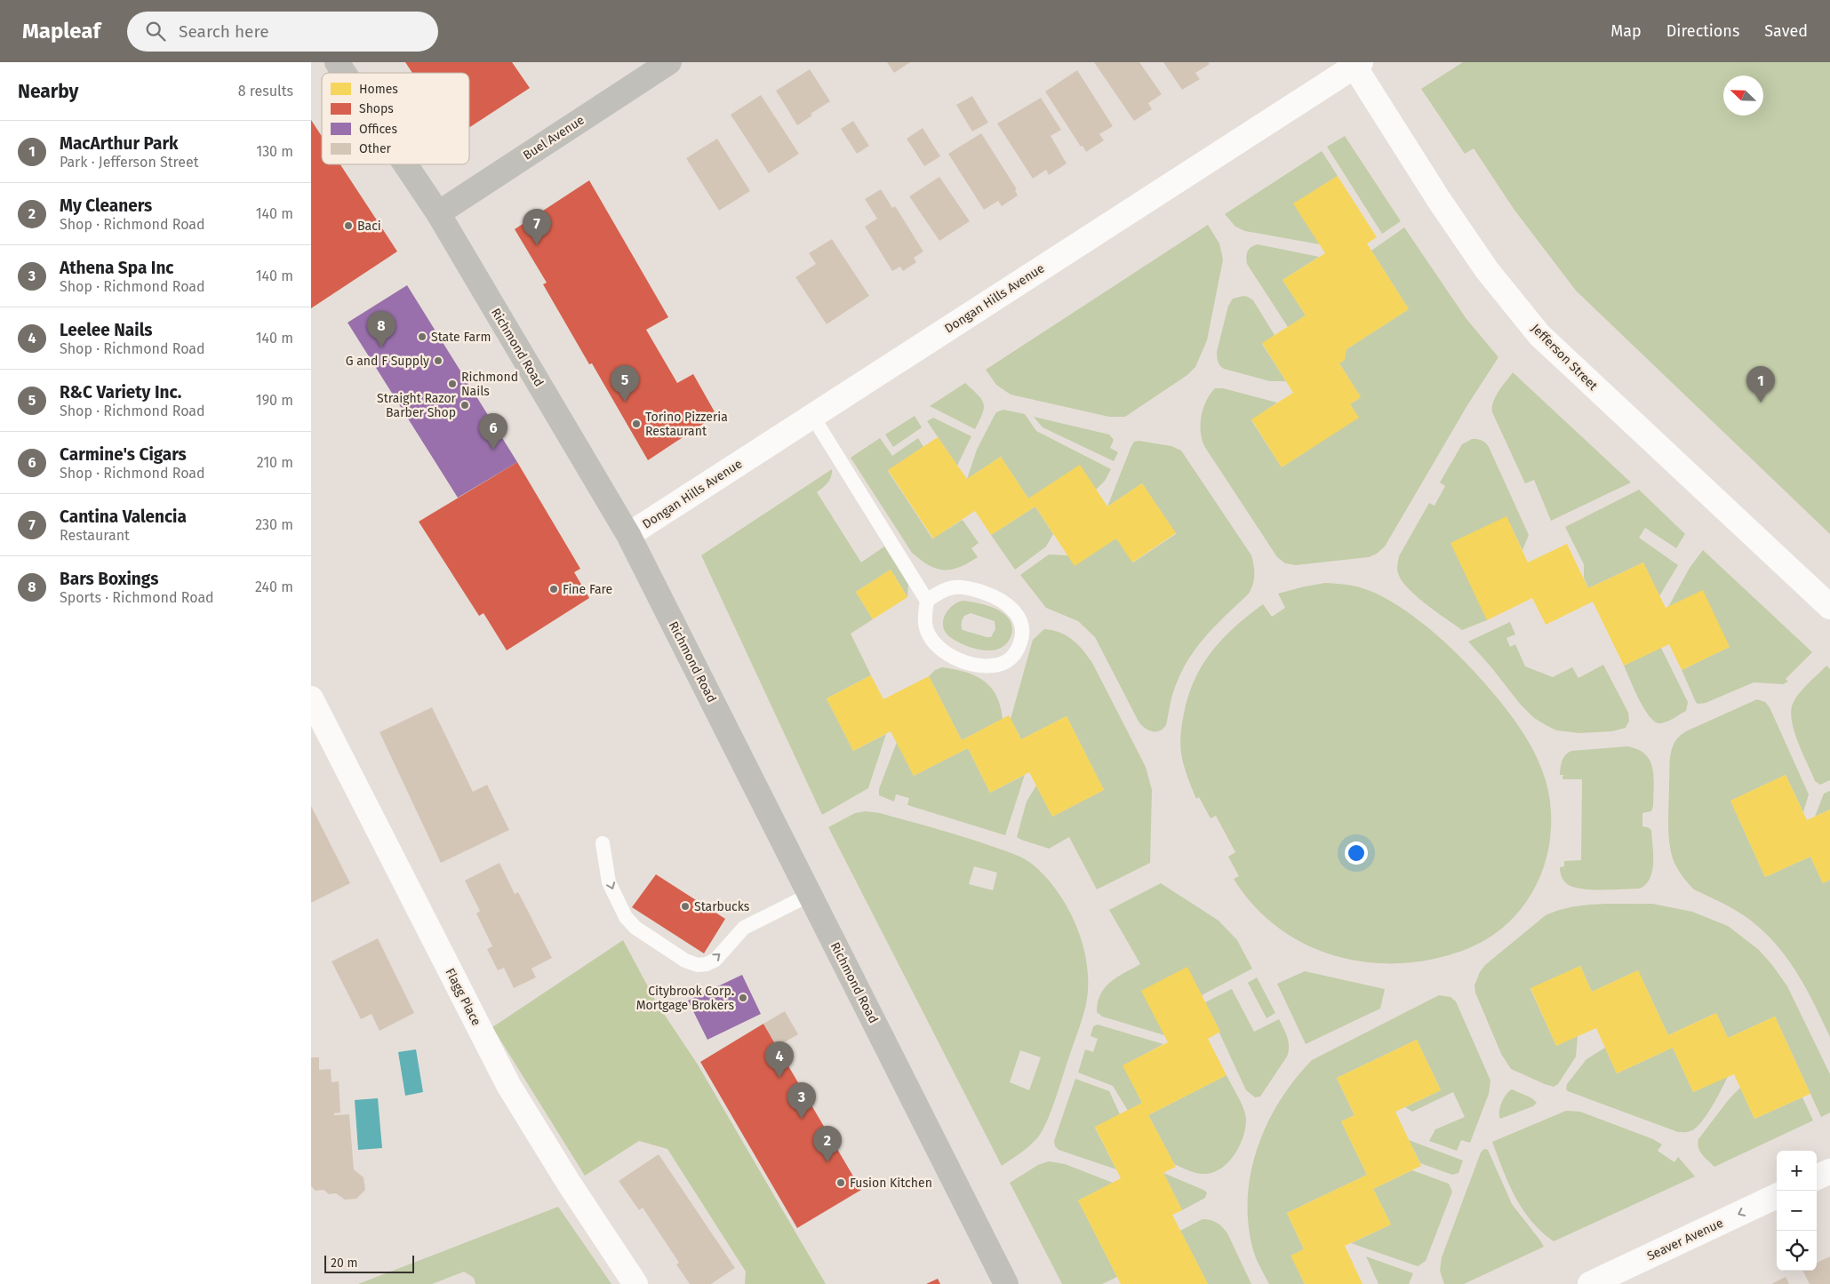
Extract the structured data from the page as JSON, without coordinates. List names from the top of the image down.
{
  "streets": {
    "main road": ["Buel Avenue", "Richmond Road"],
    "street": [
      "Dongan Hills Avenue",
      "Jefferson Street",
      "Flagg Place",
      "Seaver Avenue"
    ]
  },
  "crossings": [
    ["Buel Avenue", "Richmond Road"],
    ["Dongan Hills Avenue", "Richmond Road"],
    ["Dongan Hills Avenue", "Jefferson Street"]
  ],
  "one_way": ["Seaver Avenue"],
  "places": [
    "Baci",
    "State Farm",
    "G and F Supply",
    "Richmond Nails",
    "Straight Razor Barber Shop",
    "Torino Pizzeria Restaurant",
    "Fine Fare",
    "Starbucks",
    "Citybrook Corp. Mortgage Brokers",
    "Fusion Kitchen"
  ],
  "legend": [
    "Homes",
    "Shops",
    "Offices",
    "Other"
  ],
  "scale_bar": "20 m",
  "north": "top left",
  "page": {
    "header": "Mapleaf",
    "search": "Search here",
    "nav": ["Map", "Directions", "Saved"],
    "heading": ["Nearby", "8 results"],
    "list": [
      {
        "mark": "1",
        "name": "MacArthur Park",
        "note": "Park · Jefferson Street",
        "value": "130 m"
      },
      {
        "mark": "2",
        "name": "My Cleaners",
        "note": "Shop · Richmond Road",
        "value": "140 m"
      },
      {
        "mark": "3",
        "name": "Athena Spa Inc",
        "note": "Shop · Richmond Road",
        "value": "140 m"
      },
      {
        "mark": "4",
        "name": "Leelee Nails",
        "note": "Shop · Richmond Road",
        "value": "140 m"
      },
      {
        "mark": "5",
        "name": "R&C Variety Inc.",
        "note": "Shop · Richmond Road",
        "value": "190 m"
      },
      {
        "mark": "6",
        "name": "Carmine's Cigars",
        "note": "Shop · Richmond Road",
        "value": "210 m"
      },
      {
        "mark": "7",
        "name": "Cantina Valencia",
        "note": "Restaurant",
        "value": "230 m"
      },
      {
        "mark": "8",
        "name": "Bars Boxings",
        "note": "Sports · Richmond Road",
        "value": "240 m"
      }
    ],
    "pins": [
      "7",
      "8",
      "5",
      "1",
      "6",
      "4",
      "3",
      "2"
    ],
    "map_buttons": ["+", "−"],
    "scale": "20 m"
  }
}
